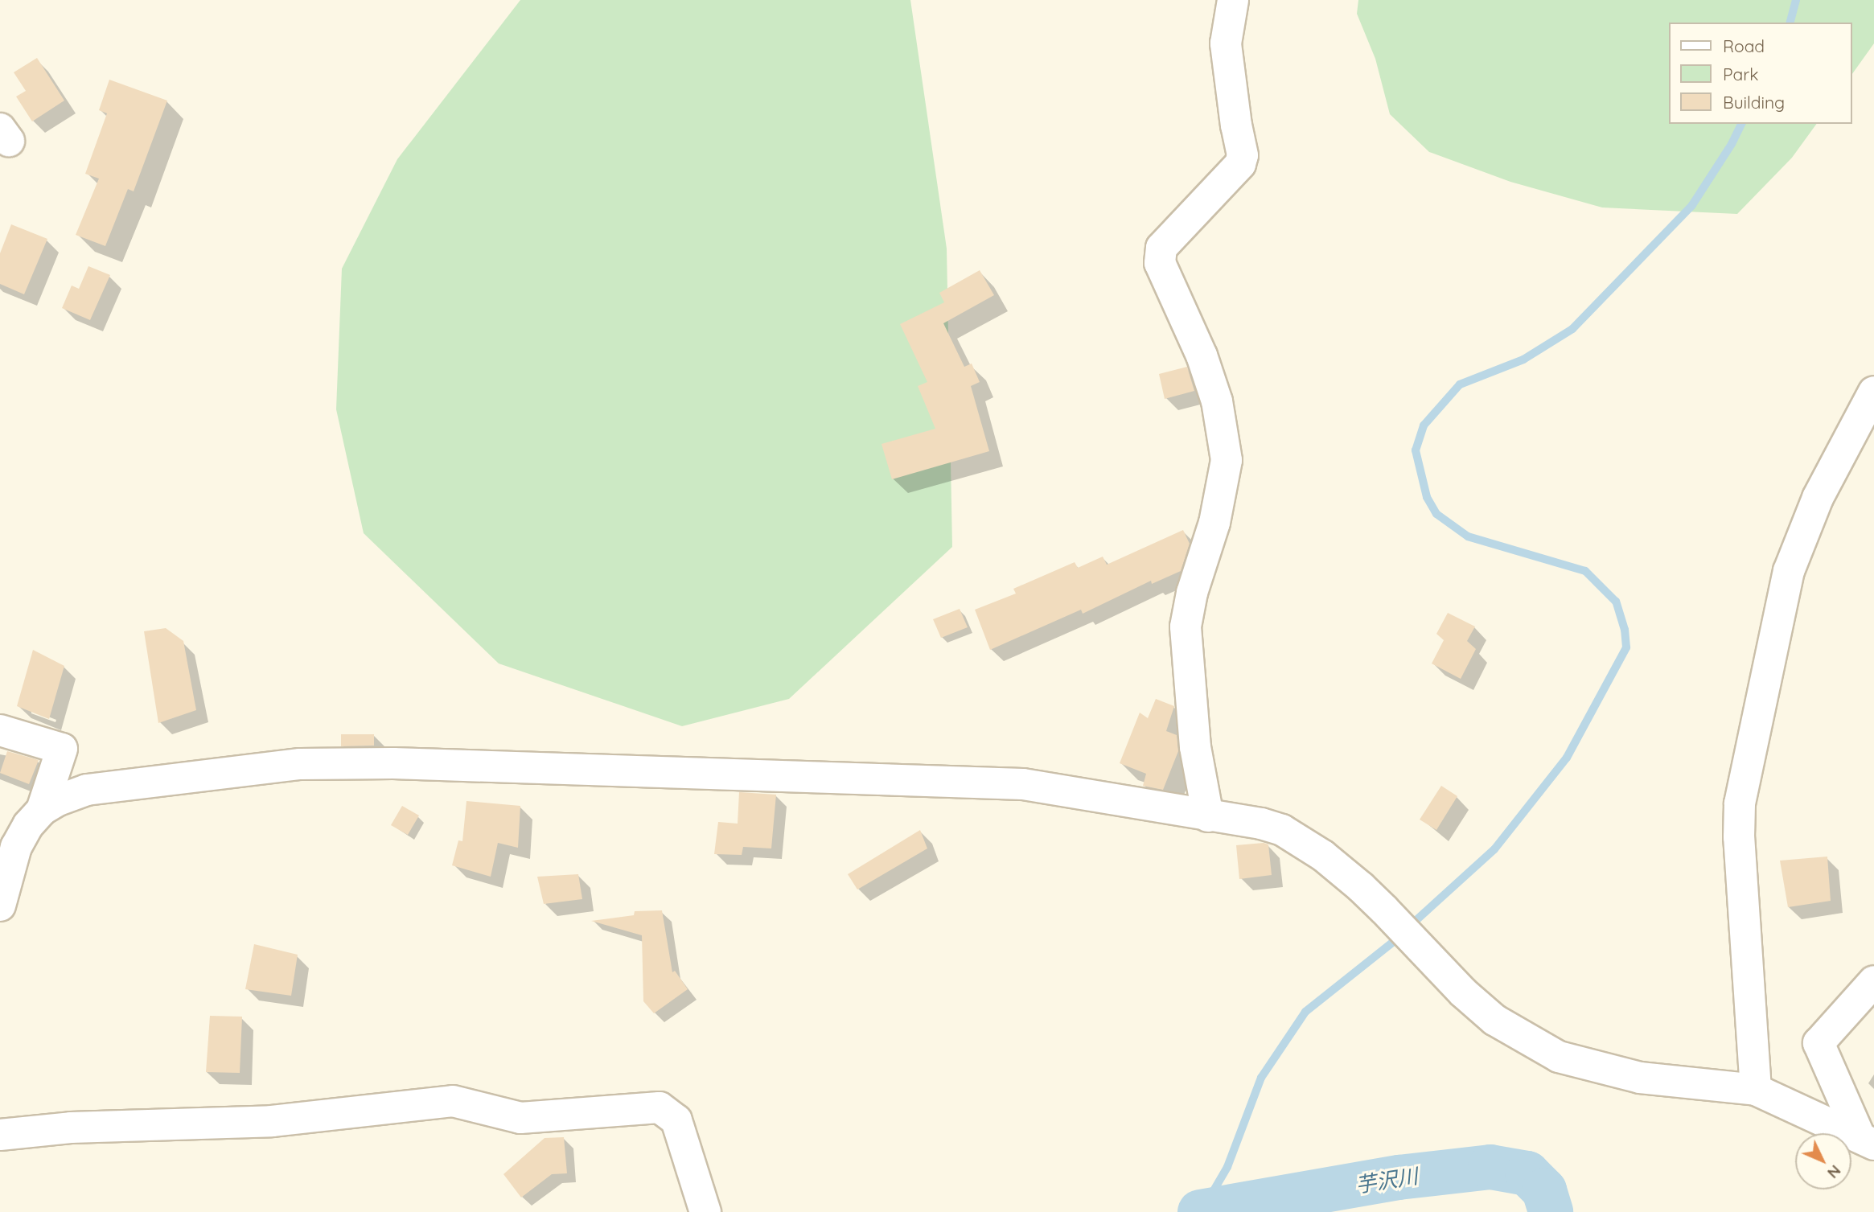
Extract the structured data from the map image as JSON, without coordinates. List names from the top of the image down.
{
  "water": ["芋沢川"],
  "legend": ["Road", "Park", "Building"],
  "north": "bottom right"
}
